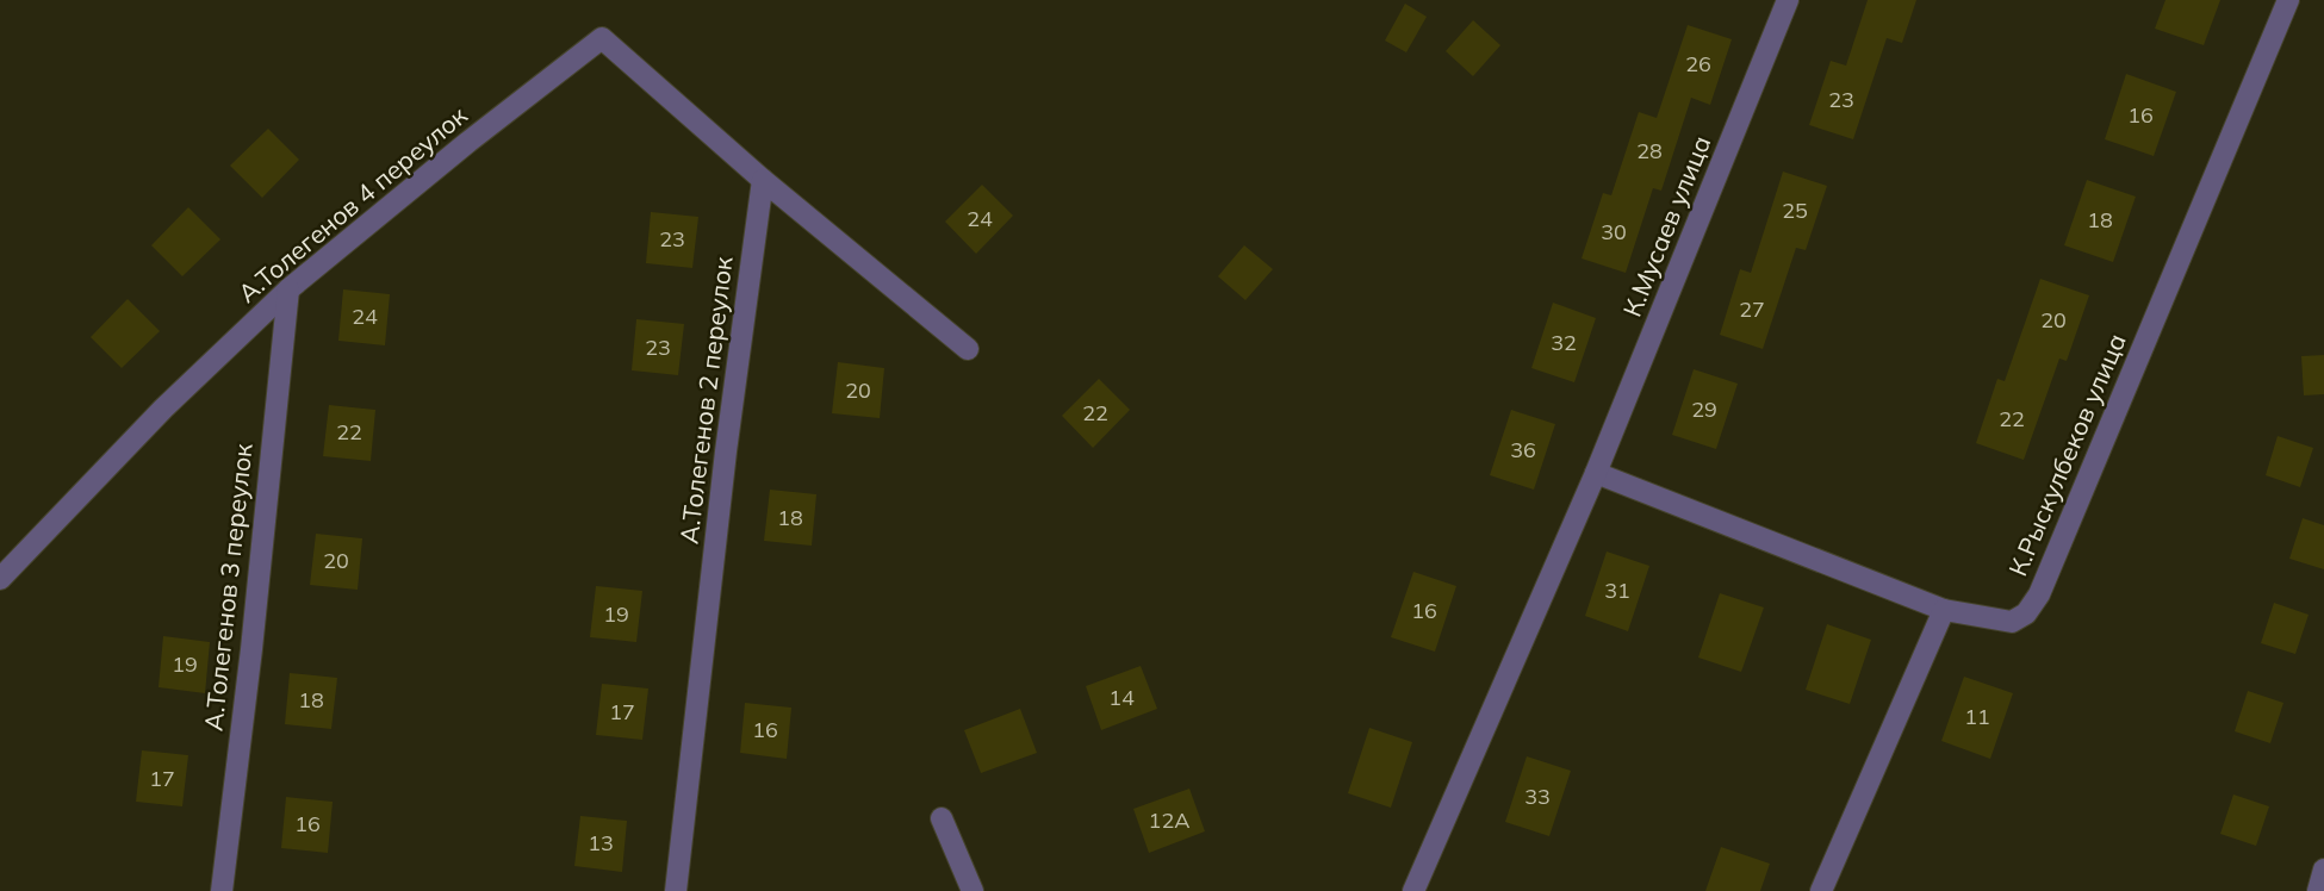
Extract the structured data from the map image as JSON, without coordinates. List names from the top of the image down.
{
  "streets": {
    "street": [
      "А.Толегенов 4 переулок",
      "К.Мусаев улица",
      "А.Толегенов 2 переулок",
      "К.Рыскулбеков улица",
      "А.Толегенов 3 переулок"
    ]
  },
  "crossings": [
    ["А.Толегенов 4 переулок", "А.Толегенов 2 переулок"],
    ["А.Толегенов 4 переулок", "А.Толегенов 3 переулок"]
  ],
  "house_numbers": [
    "26",
    "23",
    "16",
    "28",
    "25",
    "24",
    "18",
    "30",
    "23",
    "27",
    "24",
    "20",
    "32",
    "23",
    "20",
    "29",
    "22",
    "22",
    "22",
    "36",
    "18",
    "20",
    "31",
    "16",
    "19",
    "19",
    "14",
    "18",
    "17",
    "11",
    "16",
    "17",
    "33",
    "12А",
    "16",
    "13"
  ]
}
